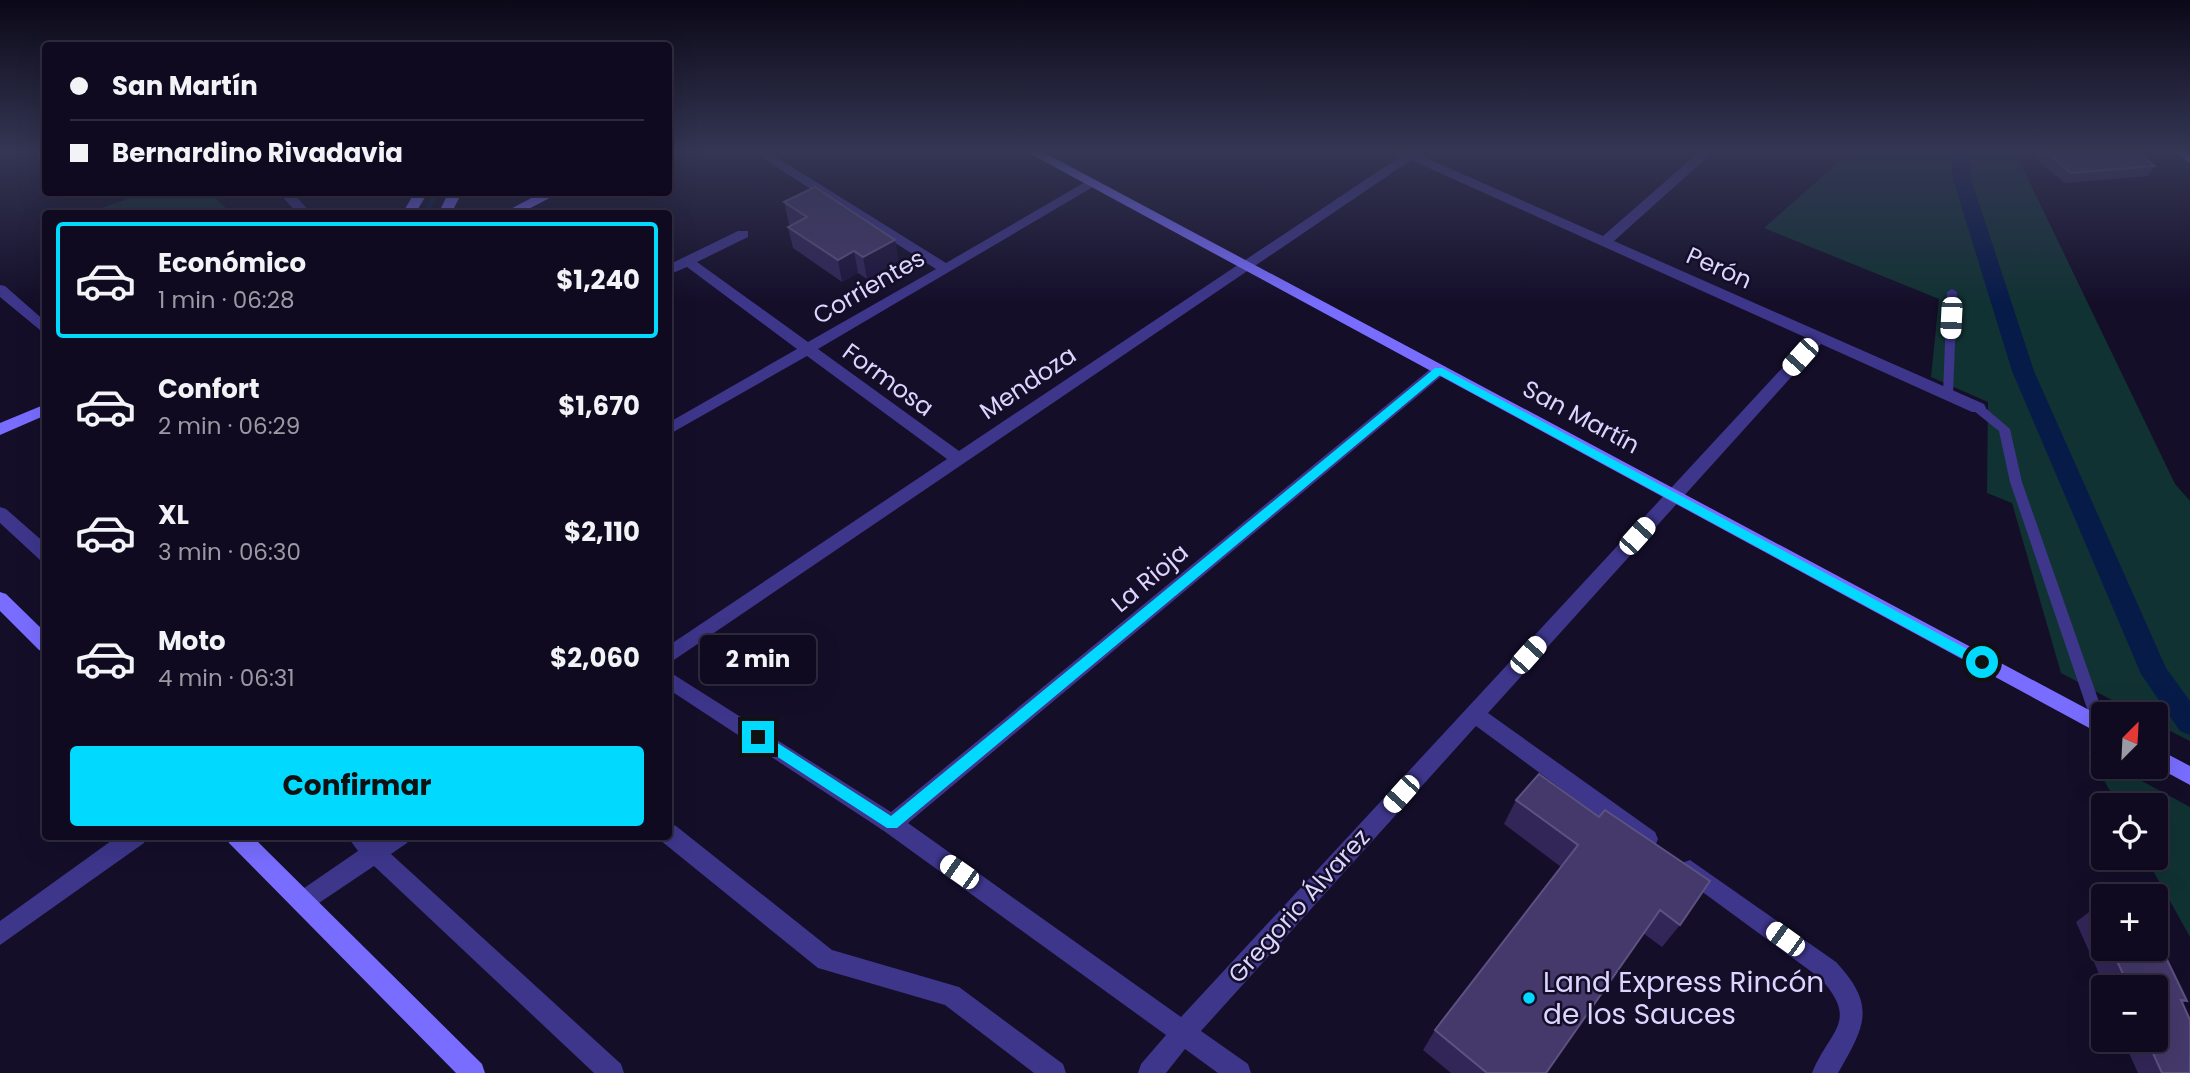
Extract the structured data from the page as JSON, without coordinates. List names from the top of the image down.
{
  "streets": {
    "street": [
      "Perón",
      "Corrientes",
      "Formosa",
      "Mendoza",
      "San Martín",
      "La Rioja",
      "Gregorio Álvarez"
    ]
  },
  "crossings": [
    ["Perón", "Gregorio Álvarez"],
    ["Corrientes", "Formosa"],
    ["Formosa", "Mendoza"],
    ["Mendoza", "San Martín"],
    ["San Martín", "La Rioja"],
    ["San Martín", "Gregorio Álvarez"]
  ],
  "places": ["Land Express Rincón de los Sauces"],
  "north": "top right",
  "page": {
    "banner": ["San Martín", "Bernardino Rivadavia"],
    "list": [
      {
        "name": "Económico",
        "note": "1 min · 06:28",
        "value": "$1,240"
      },
      {
        "name": "Confort",
        "note": "2 min · 06:29",
        "value": "$1,670"
      },
      {
        "name": "XL",
        "note": "3 min · 06:30",
        "value": "$2,110"
      },
      {
        "name": "Moto",
        "note": "4 min · 06:31",
        "value": "$2,060"
      }
    ],
    "bubble": "2 min",
    "map_buttons": ["+", "−"],
    "buttons": "Confirmar"
  }
}
